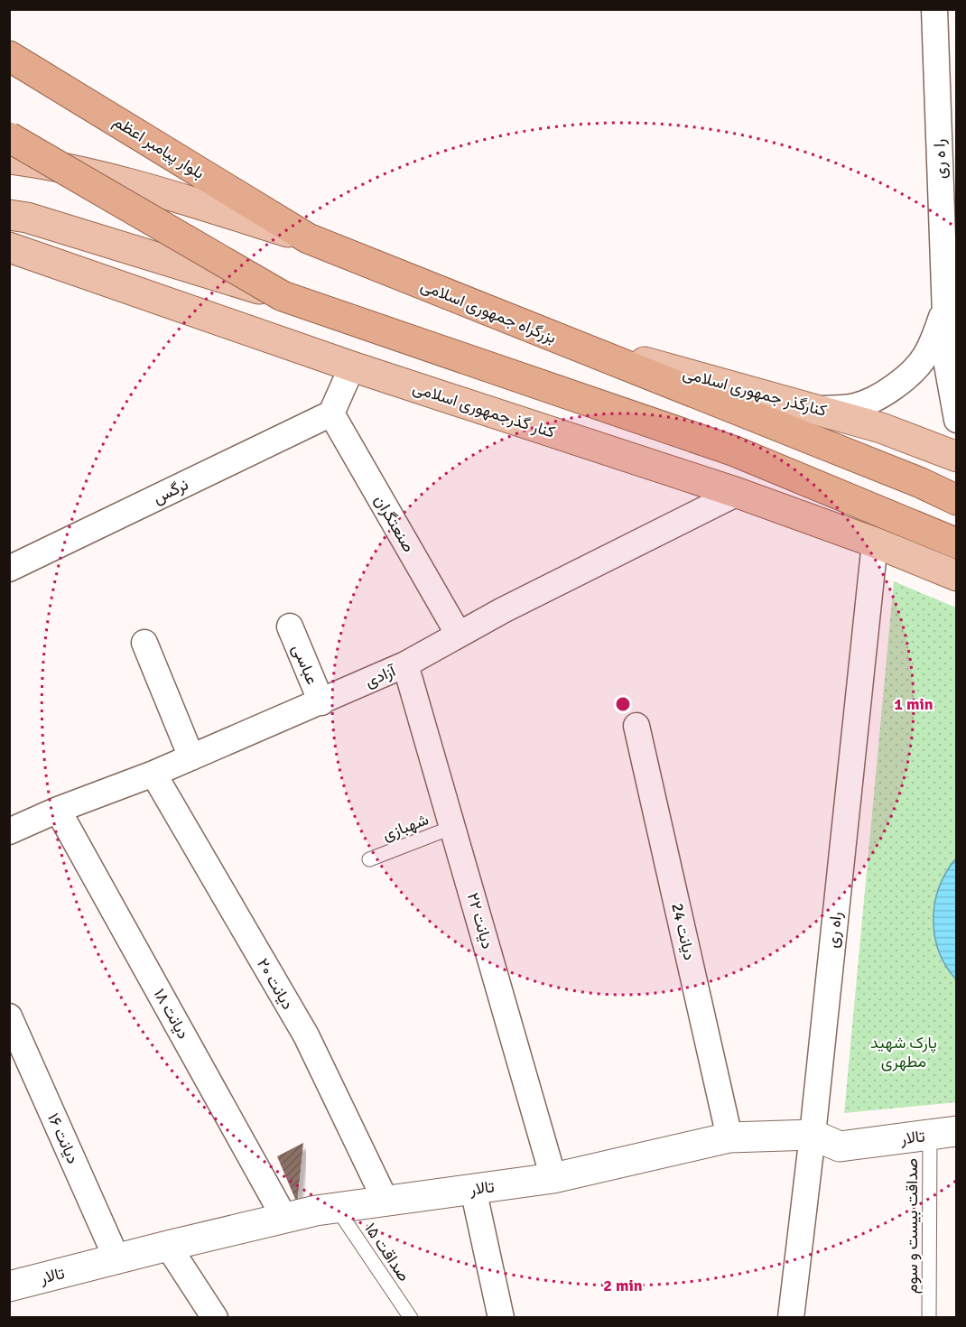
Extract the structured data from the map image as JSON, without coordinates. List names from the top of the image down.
{
  "streets": {
    "highway": ["بلوار پیامبر اعظم", "بزرگراه جمهوری اسلامی"],
    "main road": ["کنارگذر جمهوری اسلامی", "کنار گذرجمهوری اسلامی"],
    "street": [
      "را ه ری",
      "نرگس",
      "صنعتگران",
      "عباسی",
      "آزادی",
      "دیانت ۲۲",
      "راه ری",
      "دیانت 24",
      "دیانت ۲۰",
      "دیانت ۱۸",
      "تالار",
      "دیانت ۱۶"
    ],
    "lane": ["شهبازی", "صداقت بیست و سوم", "صداقت ۱۵"]
  },
  "crossings": [
    ["بلوار پیامبر اعظم", "بزرگراه جمهوری اسلامی"],
    ["بزرگراه جمهوری اسلامی", "کنارگذر جمهوری اسلامی"],
    ["کنار گذرجمهوری اسلامی", "آزادی"],
    ["کنار گذرجمهوری اسلامی", "راه ری"],
    ["نرگس", "صنعتگران"],
    ["صنعتگران", "آزادی"],
    ["عباسی", "آزادی"],
    ["آزادی", "دیانت ۲۲"],
    ["آزادی", "دیانت ۲۰"],
    ["آزادی", "دیانت ۱۸"],
    ["شهبازی", "دیانت ۲۲"],
    ["دیانت ۲۲", "تالار"],
    ["راه ری", "تالار"],
    ["دیانت 24", "تالار"],
    ["دیانت ۲۰", "تالار"],
    ["دیانت ۱۸", "تالار"],
    ["تالار", "دیانت ۱۶"],
    ["تالار", "صداقت بیست و سوم"],
    ["تالار", "صداقت ۱۵"]
  ],
  "parks": ["پارک شهید مطهری"],
  "rings": ["1 min", "2 min"]
}
